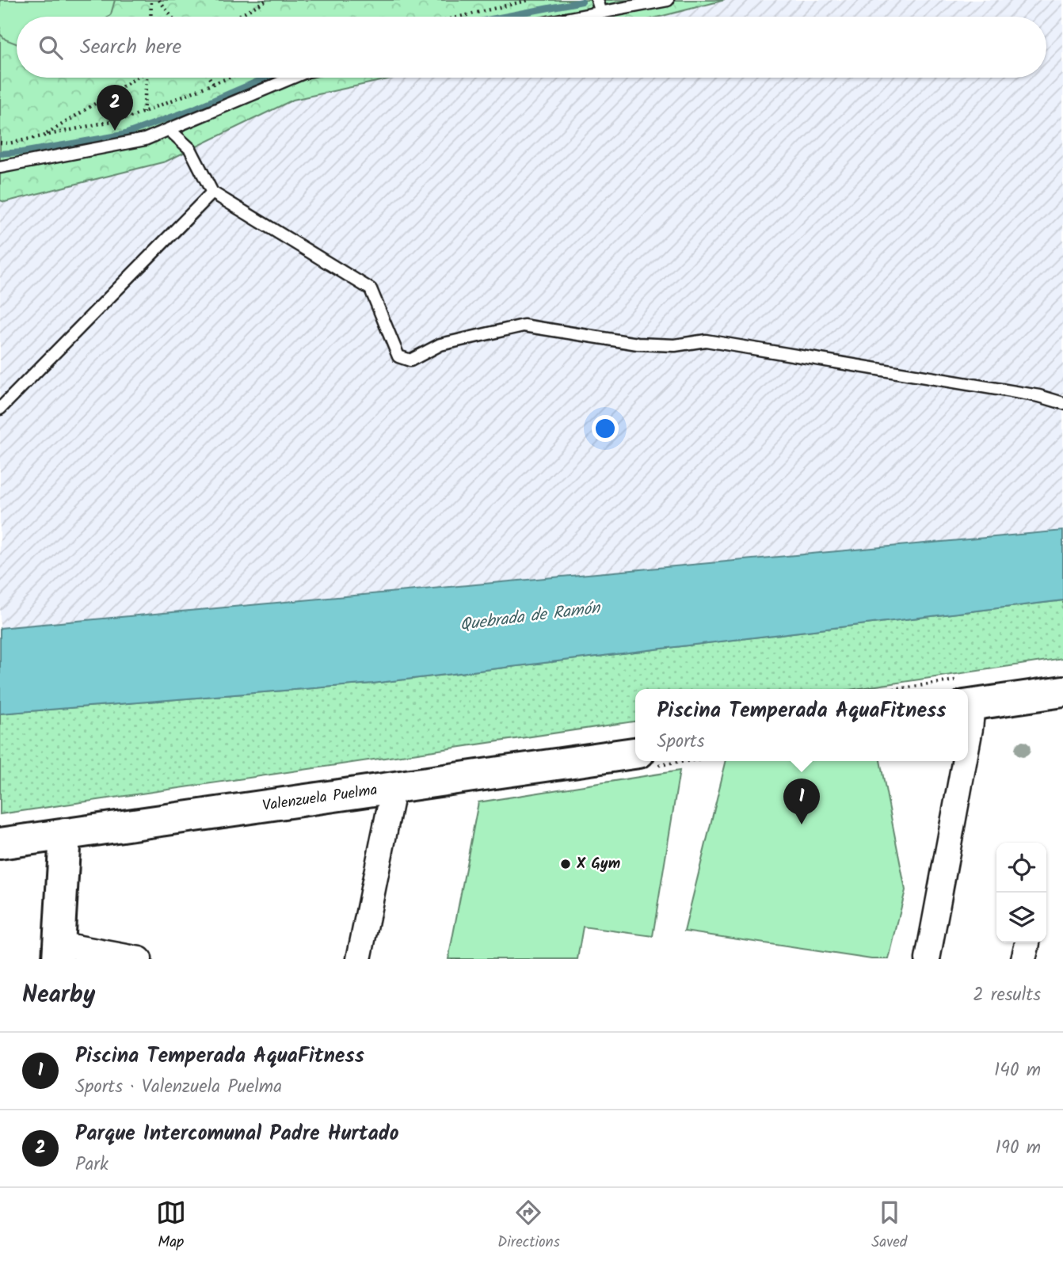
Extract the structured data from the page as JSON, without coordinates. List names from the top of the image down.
{
  "streets": {
    "main road": ["Valenzuela Puelma"]
  },
  "water": ["Quebrada de Ramón"],
  "places": ["X Gym"],
  "page": {
    "search": "Search here",
    "pins": ["2", "1"],
    "popup": ["Piscina Temperada AquaFitness", "Sports"],
    "heading": ["Nearby", "2 results"],
    "list": [
      {
        "mark": "1",
        "name": "Piscina Temperada AquaFitness",
        "note": "Sports · Valenzuela Puelma",
        "value": "140 m"
      },
      {
        "mark": "2",
        "name": "Parque Intercomunal Padre Hurtado",
        "note": "Park",
        "value": "190 m"
      }
    ],
    "nav": ["Map", "Directions", "Saved"]
  }
}
